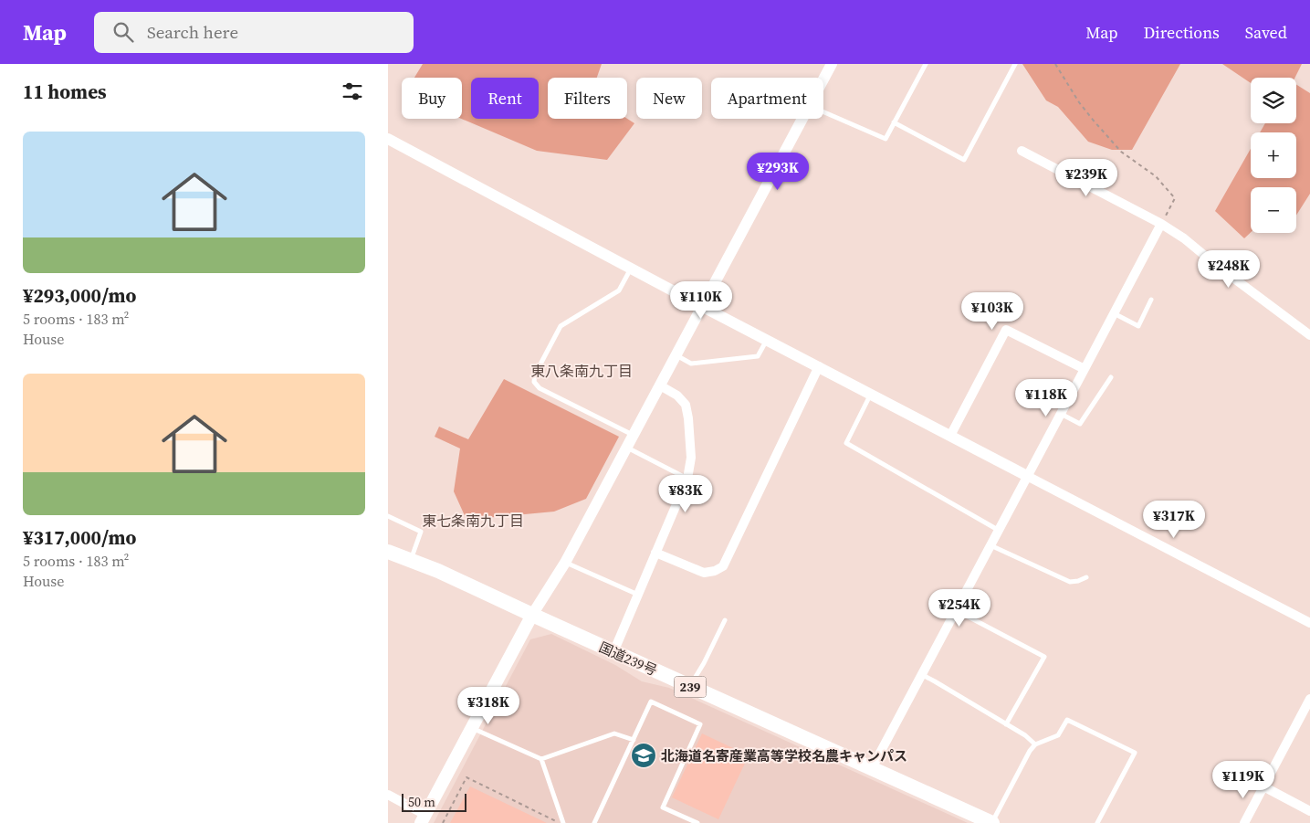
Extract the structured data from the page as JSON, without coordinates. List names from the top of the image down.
{
  "streets": {
    "highway": ["国道239号", "239"]
  },
  "districts": ["東八条南九丁目", "東七条南九丁目"],
  "places": {
    "school or university": ["北海道名寄産業高等学校名農キャンパス"]
  },
  "scale_bar": "50 m",
  "page": {
    "header": "Map",
    "search": "Search here",
    "nav": ["Map", "Directions", "Saved"],
    "heading": "11 homes",
    "map_buttons": ["+", "−"],
    "chip": [
      "Buy",
      "Rent",
      "Filters",
      "New",
      "Apartment"
    ],
    "list": [
      {
        "name": "¥293,000/mo",
        "note": "5 rooms · 183 m² · House"
      },
      {
        "name": "¥317,000/mo",
        "note": "5 rooms · 183 m² · House"
      }
    ],
    "price": [
      "¥293K",
      "¥239K",
      "¥248K",
      "¥110K",
      "¥103K",
      "¥118K",
      "¥83K",
      "¥317K",
      "¥254K",
      "¥318K",
      "¥119K"
    ],
    "scale": "50 m"
  }
}
